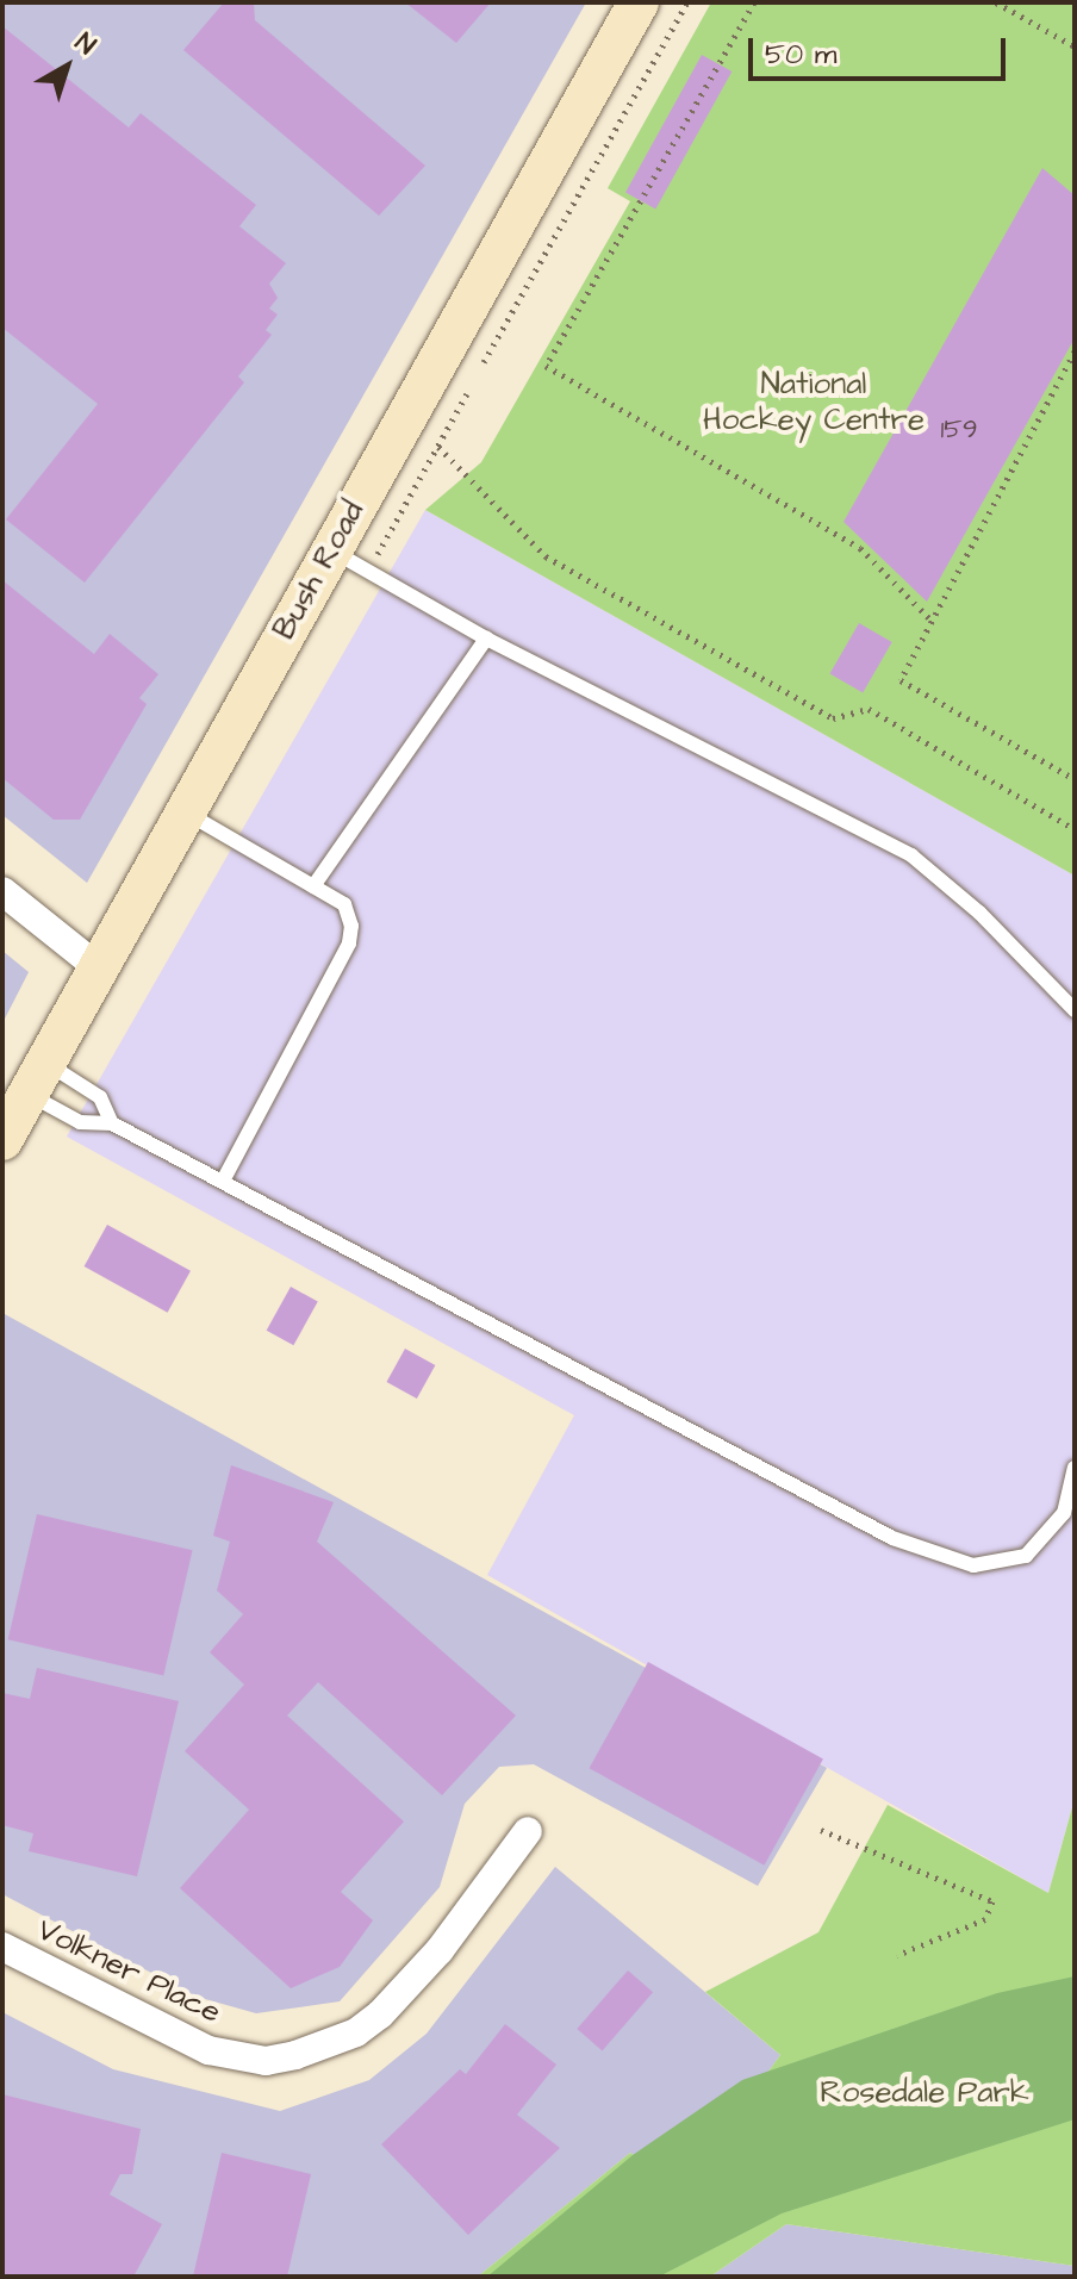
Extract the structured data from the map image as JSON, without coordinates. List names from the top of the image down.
{
  "streets": {
    "main road": ["Bush Road"],
    "street": ["Volkner Place"]
  },
  "parks": ["National Hockey Centre", "Rosedale Park"],
  "house_numbers": ["159"],
  "scale_bar": "50 m",
  "north": "top right"
}
